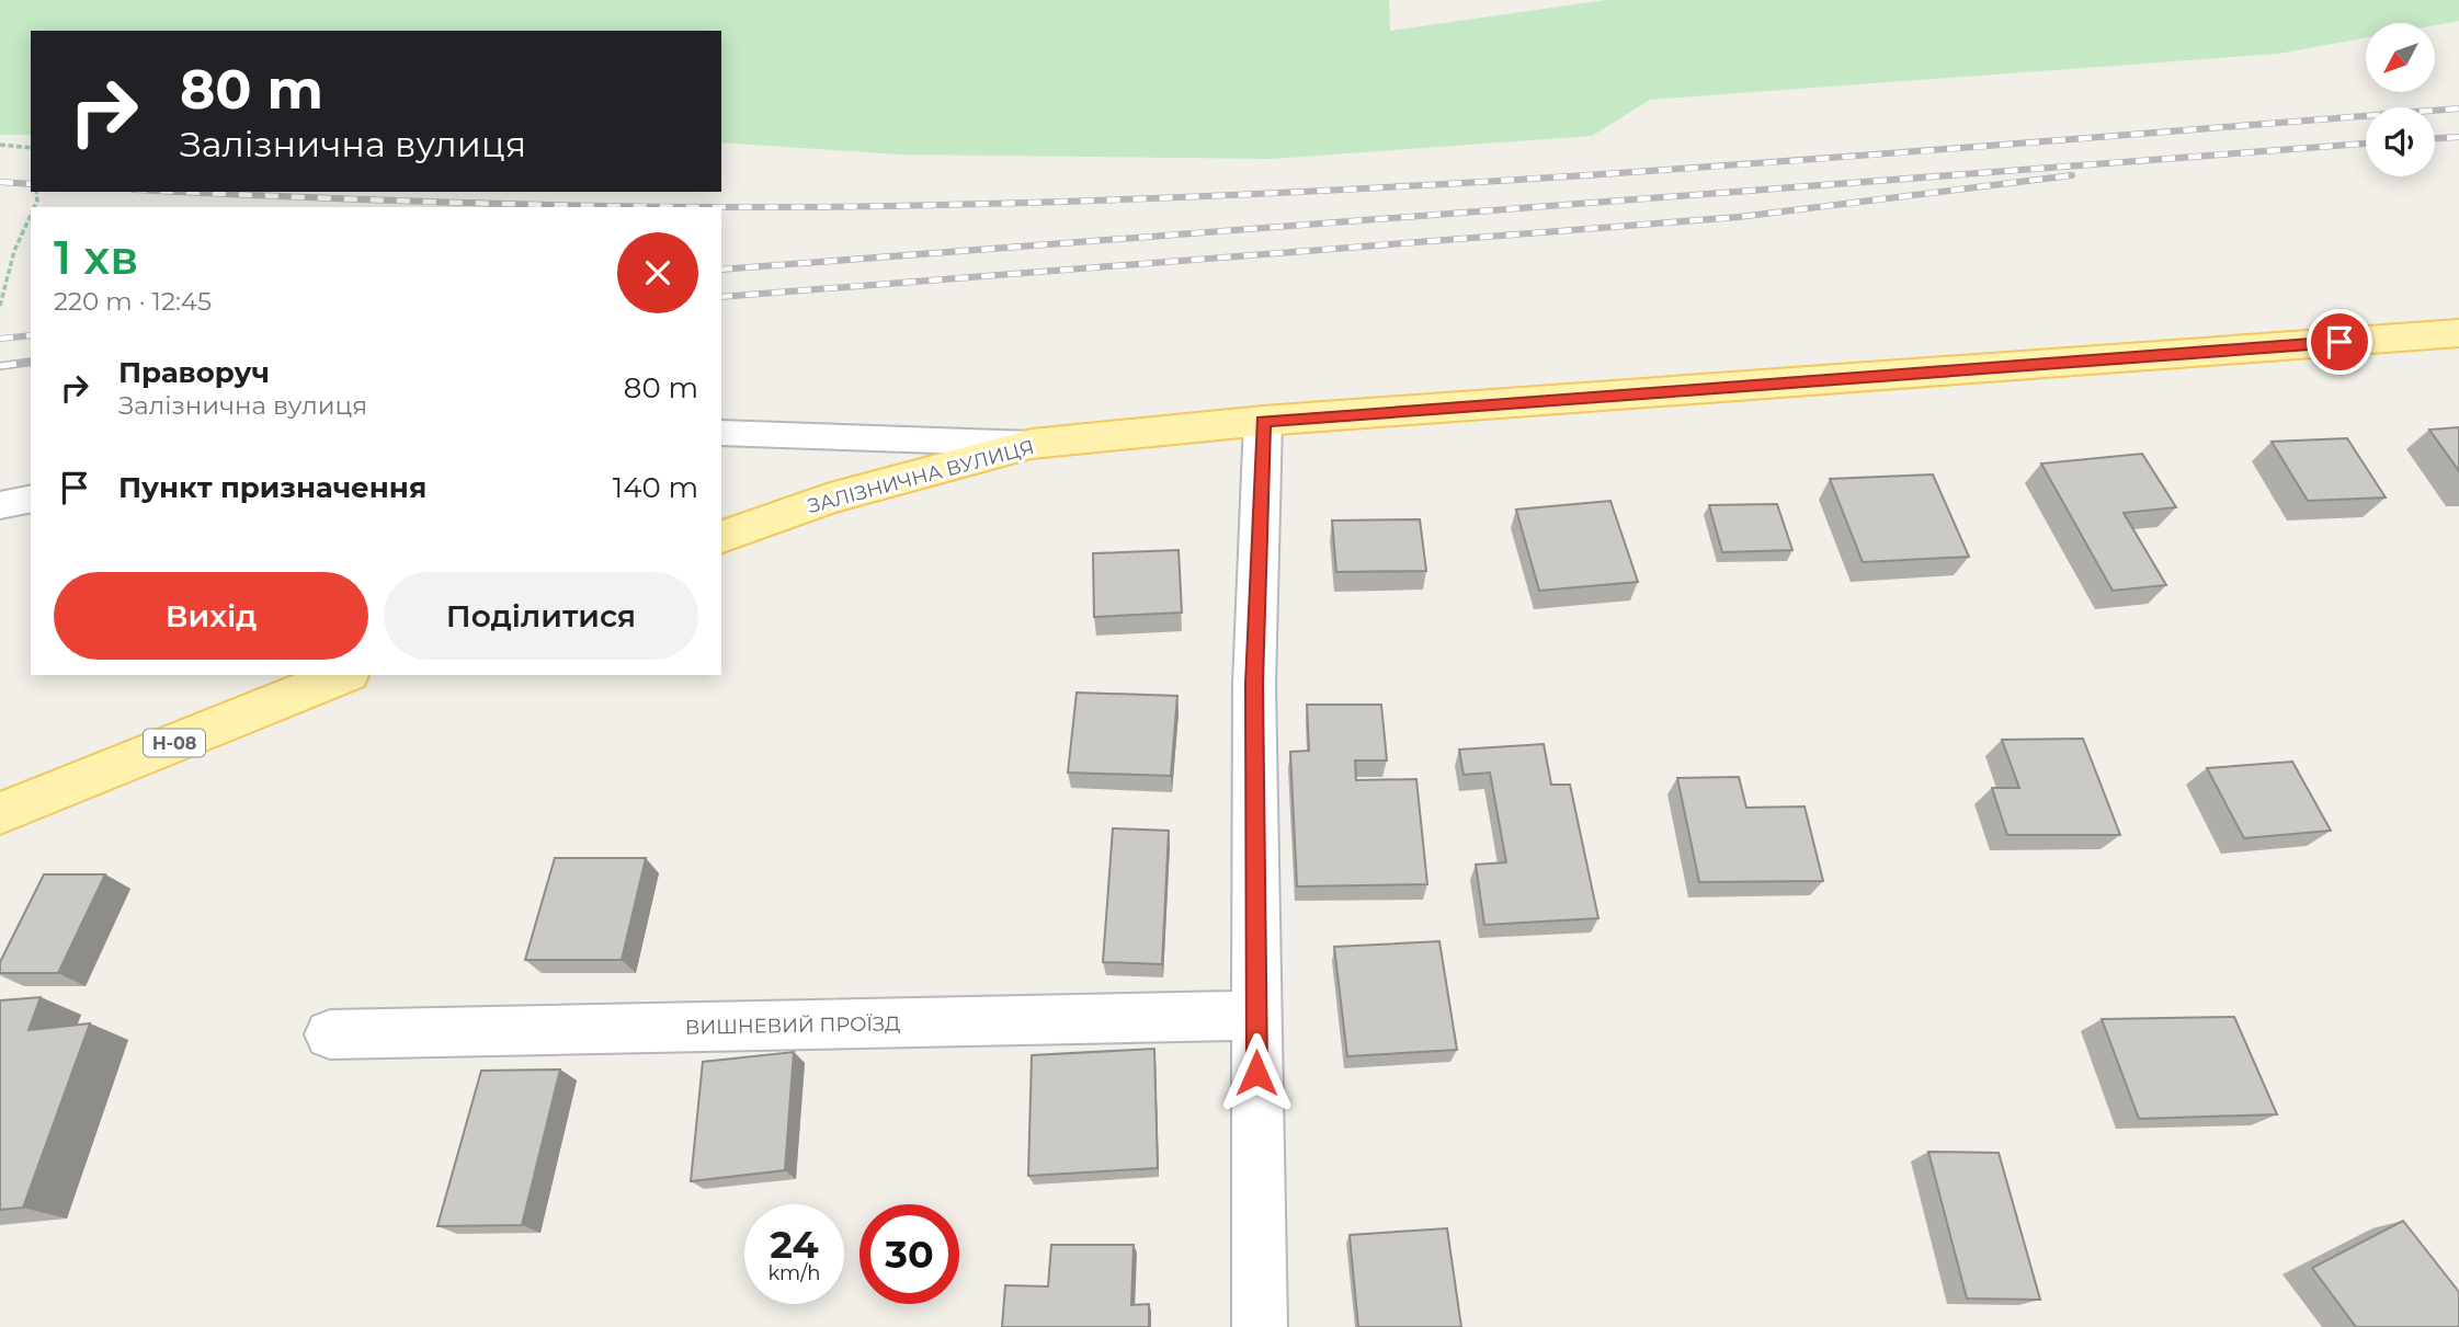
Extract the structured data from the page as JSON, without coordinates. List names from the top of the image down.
{
  "streets": {
    "main road": ["ЗАЛІЗНИЧНА ВУЛИЦЯ", "Н-08"],
    "street": ["ВИШНЕВИЙ ПРОЇЗД"]
  },
  "north": "bottom left",
  "page": {
    "turn": ["80 m", "Залізнична вулиця"],
    "heading": ["1 хв", "220 m · 12:45"],
    "list": [
      {
        "name": "Праворуч",
        "note": "Залізнична вулиця",
        "value": "80 m"
      },
      {
        "name": "Пункт призначення",
        "value": "140 m"
      }
    ],
    "buttons": ["Вихід", "Поділитися"],
    "speed": "24 km/h",
    "limit": "30"
  }
}
